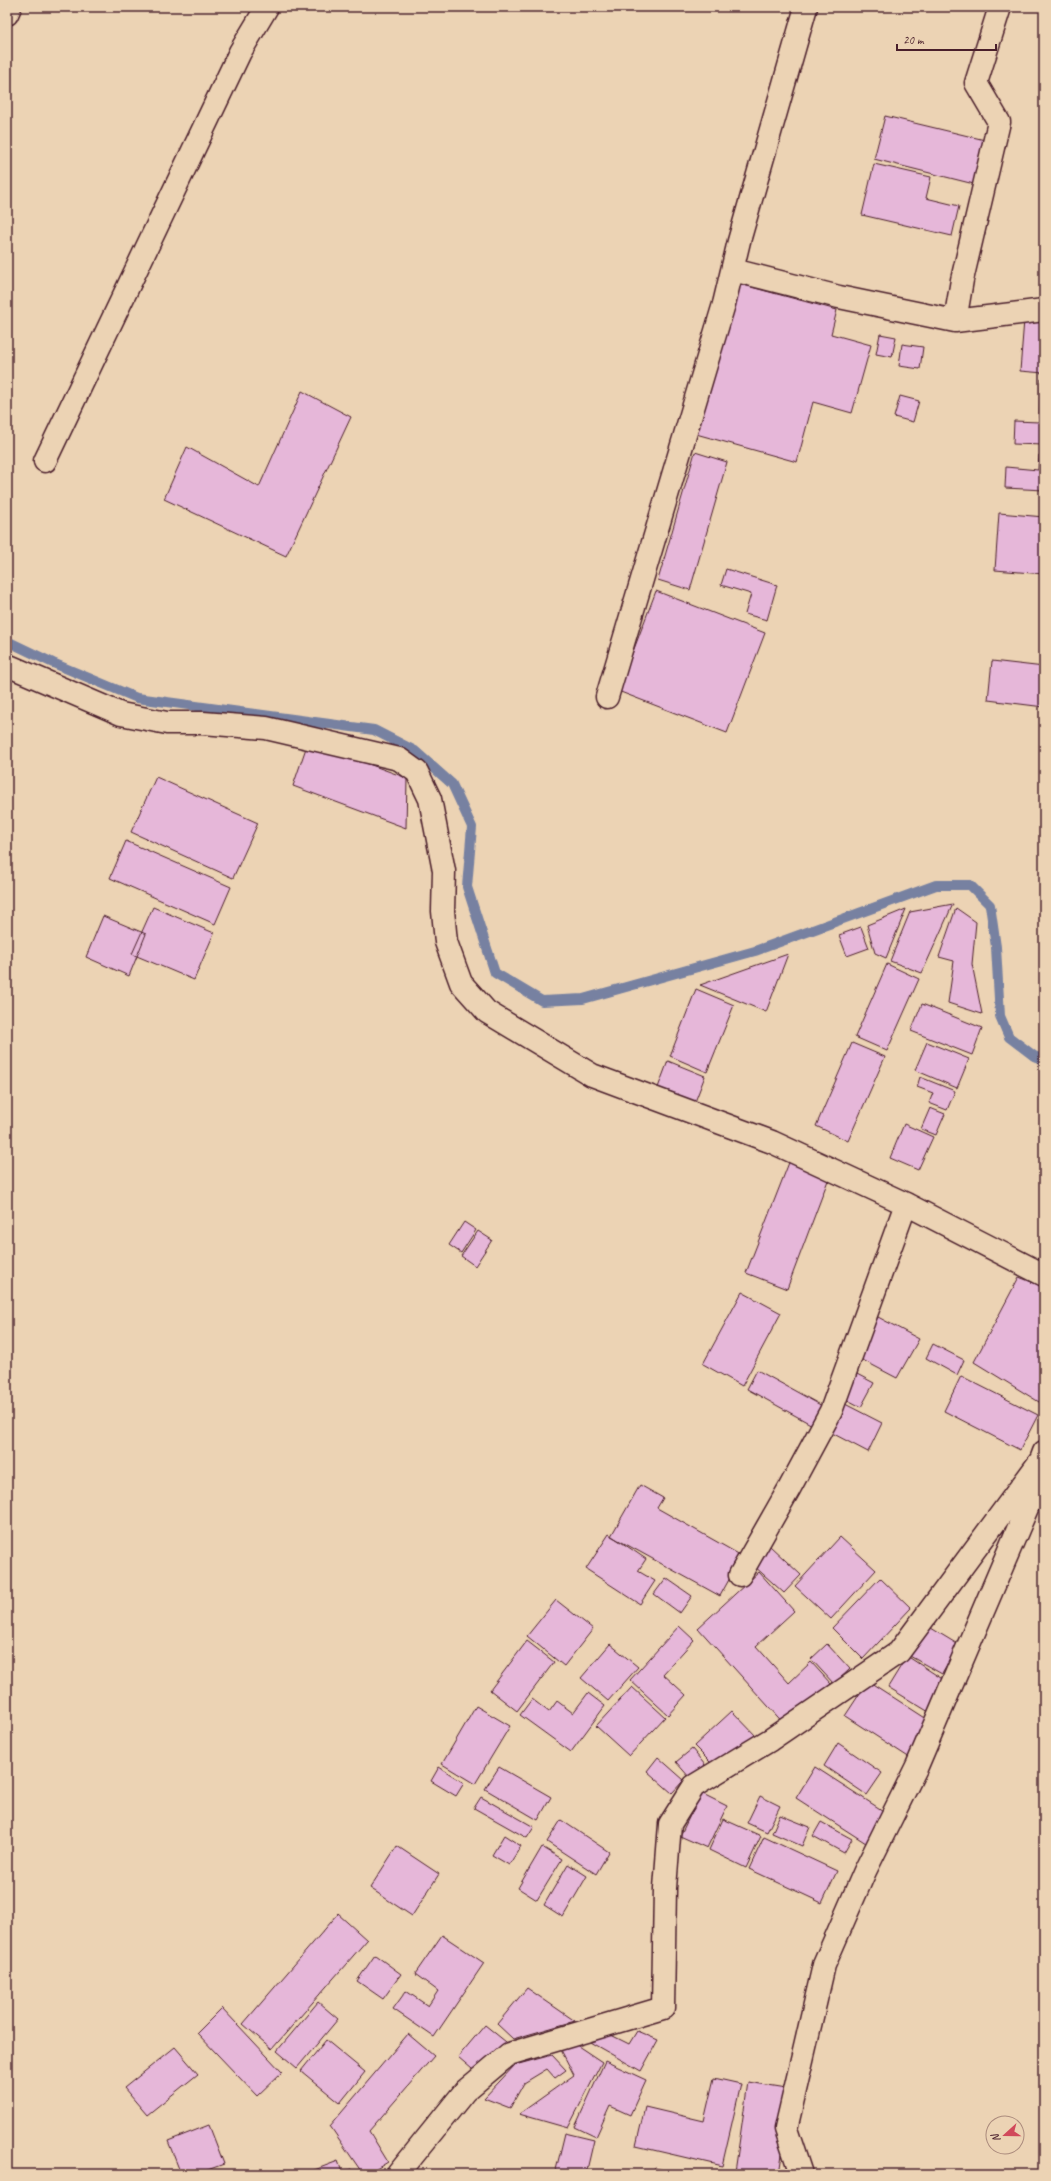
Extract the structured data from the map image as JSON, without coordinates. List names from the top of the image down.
{
  "scale_bar": "20 m",
  "north": "left"
}
